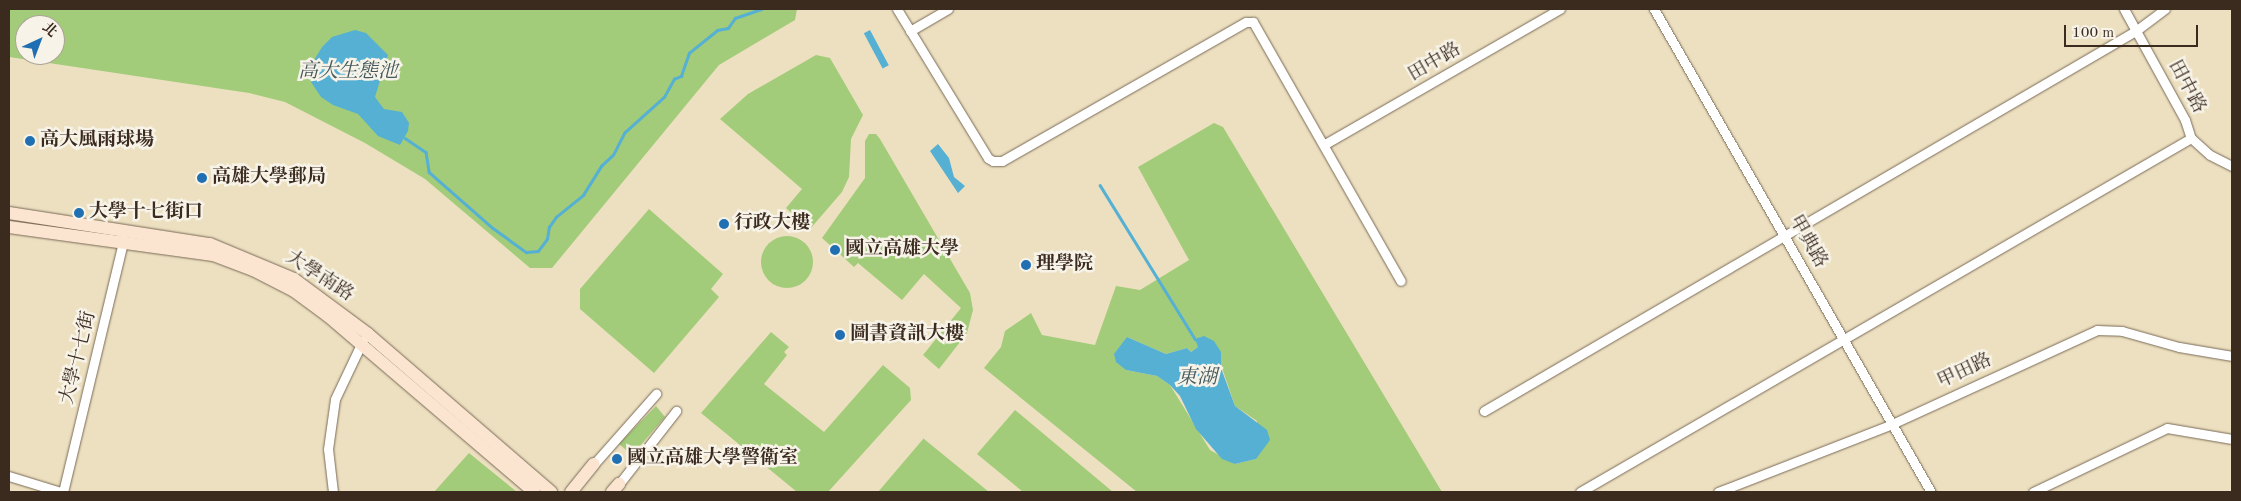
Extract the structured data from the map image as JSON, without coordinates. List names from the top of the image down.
{
  "streets": {
    "street": [
      "田中路",
      "甲典路",
      "大學南路",
      "大學十七街",
      "甲田路"
    ]
  },
  "crossings": [
    ["甲典路", "甲田路"],
    ["大學南路", "大學十七街"]
  ],
  "water": ["高大生態池", "東湖"],
  "places": [
    "高大風雨球場",
    "高雄大學郵局",
    "大學十七街口",
    "行政大樓",
    "國立高雄大學",
    "理學院",
    "圖書資訊大樓",
    "國立高雄大學警衛室"
  ],
  "scale_bar": "100 m",
  "north": "top right"
}
